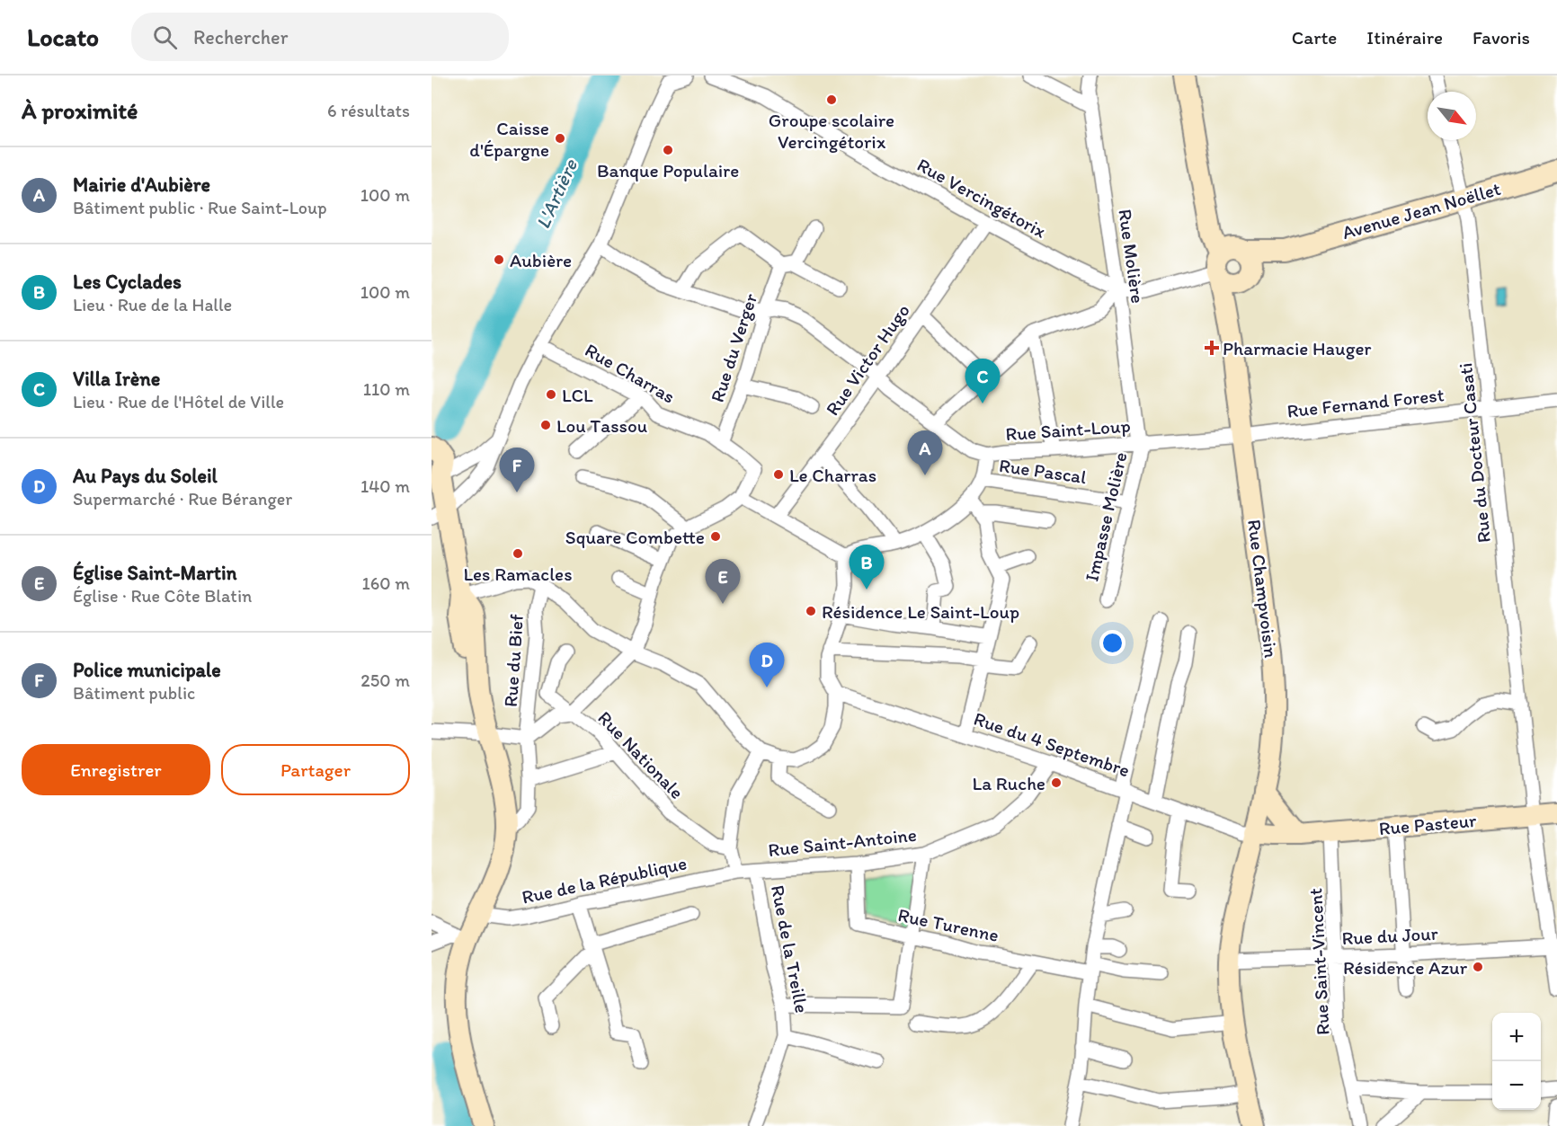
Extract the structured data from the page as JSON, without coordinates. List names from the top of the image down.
{
  "streets": {
    "main road": ["Avenue Jean Noëllet", "Rue Champvoisin", "Rue Pasteur"],
    "street": [
      "Rue Vercingétorix",
      "Rue Molière",
      "Rue du Verger",
      "Rue Victor Hugo",
      "Rue Charras",
      "Rue Fernand Forest",
      "Rue Saint-Loup",
      "Rue du Docteur Casati",
      "Rue Pascal",
      "Impasse Molière",
      "Rue du Bief",
      "Rue du 4 Septembre",
      "Rue Nationale",
      "Rue Saint-Antoine",
      "Rue de la République",
      "Rue Turenne",
      "Rue du Jour",
      "Rue de la Treille",
      "Rue Saint-Vincent"
    ]
  },
  "crossings": [
    ["Rue Vercingétorix", "Avenue Jean Noëllet"],
    ["Rue Vercingétorix", "Rue Molière"],
    ["Rue Vercingétorix", "Rue Victor Hugo"],
    ["Rue Vercingétorix", "Rue Champvoisin"],
    ["Avenue Jean Noëllet", "Rue du Docteur Casati"],
    ["Avenue Jean Noëllet", "Rue Champvoisin"],
    ["Rue Molière", "Rue Saint-Loup"],
    ["Rue Molière", "Impasse Molière"],
    ["Rue du Verger", "Rue Charras"],
    ["Rue Fernand Forest", "Rue Saint-Loup"],
    ["Rue Fernand Forest", "Rue du Docteur Casati"],
    ["Rue Fernand Forest", "Rue Champvoisin"],
    ["Rue Saint-Loup", "Rue Pascal"],
    ["Rue Saint-Loup", "Impasse Molière"],
    ["Rue Saint-Loup", "Rue Champvoisin"],
    ["Rue du Docteur Casati", "Rue Pasteur"],
    ["Rue du Docteur Casati", "Rue du Jour"],
    ["Rue Pascal", "Impasse Molière"],
    ["Rue Champvoisin", "Rue du 4 Septembre"],
    ["Rue Champvoisin", "Rue Pasteur"],
    ["Rue Champvoisin", "Rue du Jour"],
    ["Rue du Bief", "Rue Nationale"],
    ["Rue du 4 Septembre", "Rue Pasteur"],
    ["Rue du 4 Septembre", "Rue Saint-Antoine"],
    ["Rue Pasteur", "Rue Saint-Vincent"],
    ["Rue Saint-Antoine", "Rue de la République"],
    ["Rue Saint-Antoine", "Rue Turenne"],
    ["Rue Saint-Antoine", "Rue de la Treille"],
    ["Rue du Jour", "Rue Saint-Vincent"]
  ],
  "water": ["L'Artière"],
  "places": {
    "other": [
      "Groupe scolaire Vercingétorix",
      "Caisse d'Épargne",
      "Banque Populaire",
      "Aubière",
      "LCL",
      "Lou Tassou",
      "Le Charras",
      "Square Combette",
      "Les Ramacles",
      "Résidence Le Saint-Loup",
      "La Ruche",
      "Résidence Azur"
    ],
    "health": ["Pharmacie Hauger"]
  },
  "north": "bottom right",
  "page": {
    "header": "Locato",
    "search": "Rechercher",
    "nav": ["Carte", "Itinéraire", "Favoris"],
    "heading": ["À proximité", "6 résultats"],
    "list": [
      {
        "mark": "A",
        "name": "Mairie d'Aubière",
        "note": "Bâtiment public · Rue Saint-Loup",
        "value": "100 m"
      },
      {
        "mark": "B",
        "name": "Les Cyclades",
        "note": "Lieu · Rue de la Halle",
        "value": "100 m"
      },
      {
        "mark": "C",
        "name": "Villa Irène",
        "note": "Lieu · Rue de l'Hôtel de Ville",
        "value": "110 m"
      },
      {
        "mark": "D",
        "name": "Au Pays du Soleil",
        "note": "Supermarché · Rue Béranger",
        "value": "140 m"
      },
      {
        "mark": "E",
        "name": "Église Saint-Martin",
        "note": "Église · Rue Côte Blatin",
        "value": "160 m"
      },
      {
        "mark": "F",
        "name": "Police municipale",
        "note": "Bâtiment public",
        "value": "250 m"
      }
    ],
    "pins": [
      "C",
      "A",
      "F",
      "B",
      "E",
      "D"
    ],
    "buttons": ["Enregistrer", "Partager"],
    "map_buttons": ["+", "−"]
  }
}
